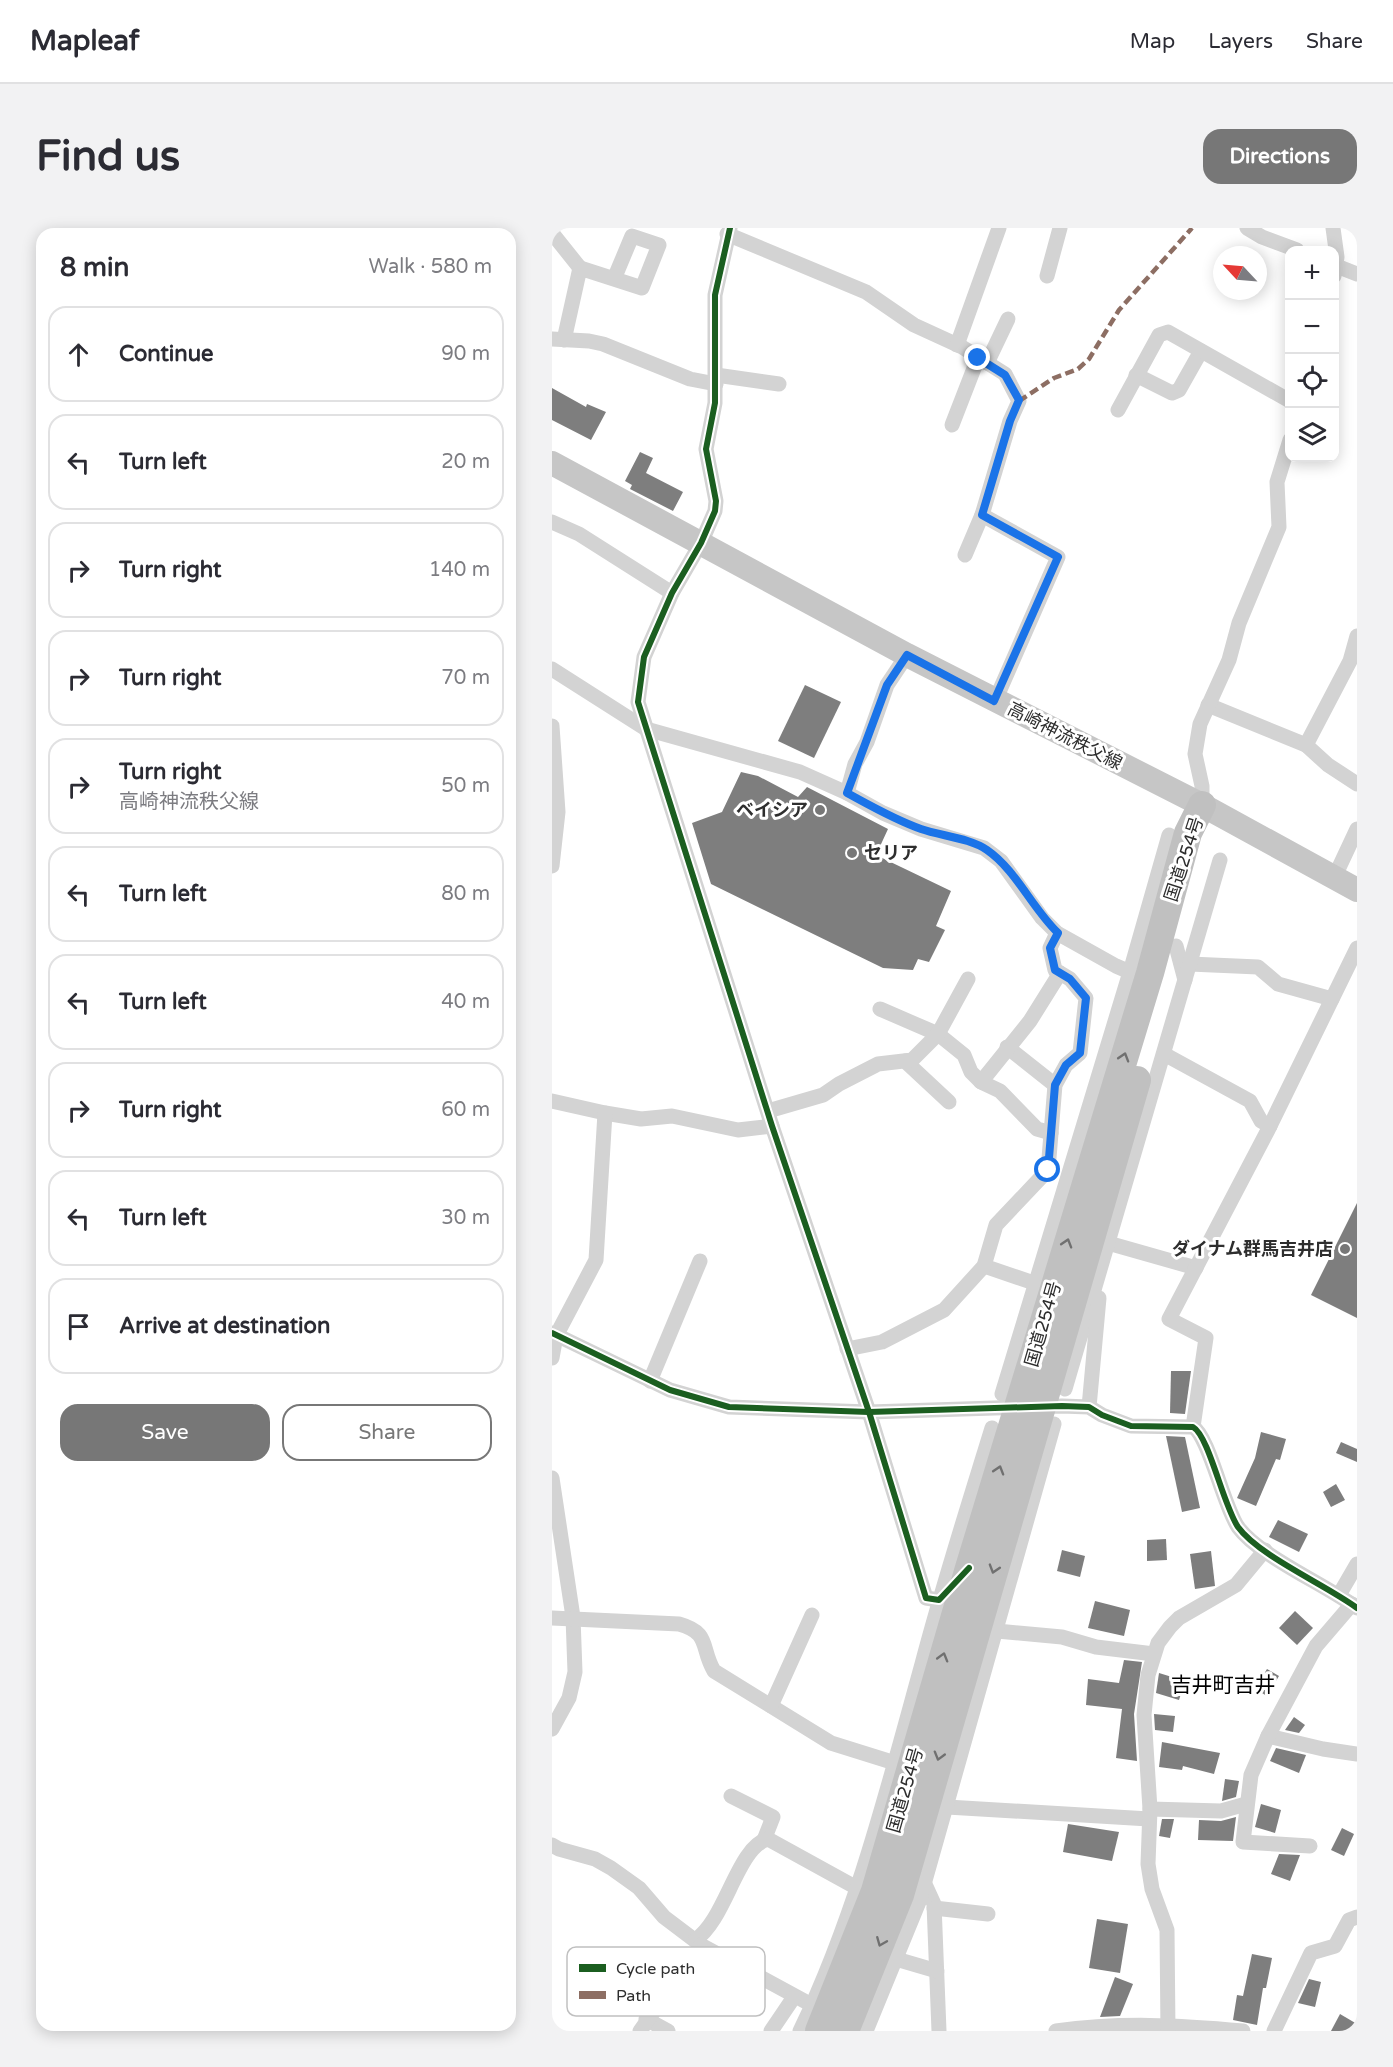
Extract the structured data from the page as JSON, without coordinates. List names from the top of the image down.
{
  "streets": {
    "highway": ["国道254号"],
    "main road": ["高崎神流秩父線"]
  },
  "crossings": [
    ["高崎神流秩父線", "国道254号"]
  ],
  "districts": ["吉井町吉井"],
  "places": ["ベイシア", "セリア", "ダイナム群馬吉井店"],
  "legend": ["Cycle path", "Path"],
  "north": "top left",
  "page": {
    "header": "Mapleaf",
    "nav": ["Map", "Layers", "Share"],
    "buttons": [
      "Directions",
      ["Save", "Share"]
    ],
    "title": "Find us",
    "heading": ["8 min", "Walk · 580 m"],
    "map_buttons": ["+", "−"],
    "list": [
      ["Continue", "90 m"],
      ["Turn left", "20 m"],
      ["Turn right", "140 m"],
      ["Turn right", "70 m"],
      ["Turn right", "高崎神流秩父線", "50 m"],
      ["Turn left", "80 m"],
      ["Turn left", "40 m"],
      ["Turn right", "60 m"],
      ["Turn left", "30 m"],
      "Arrive at destination"
    ]
  }
}
